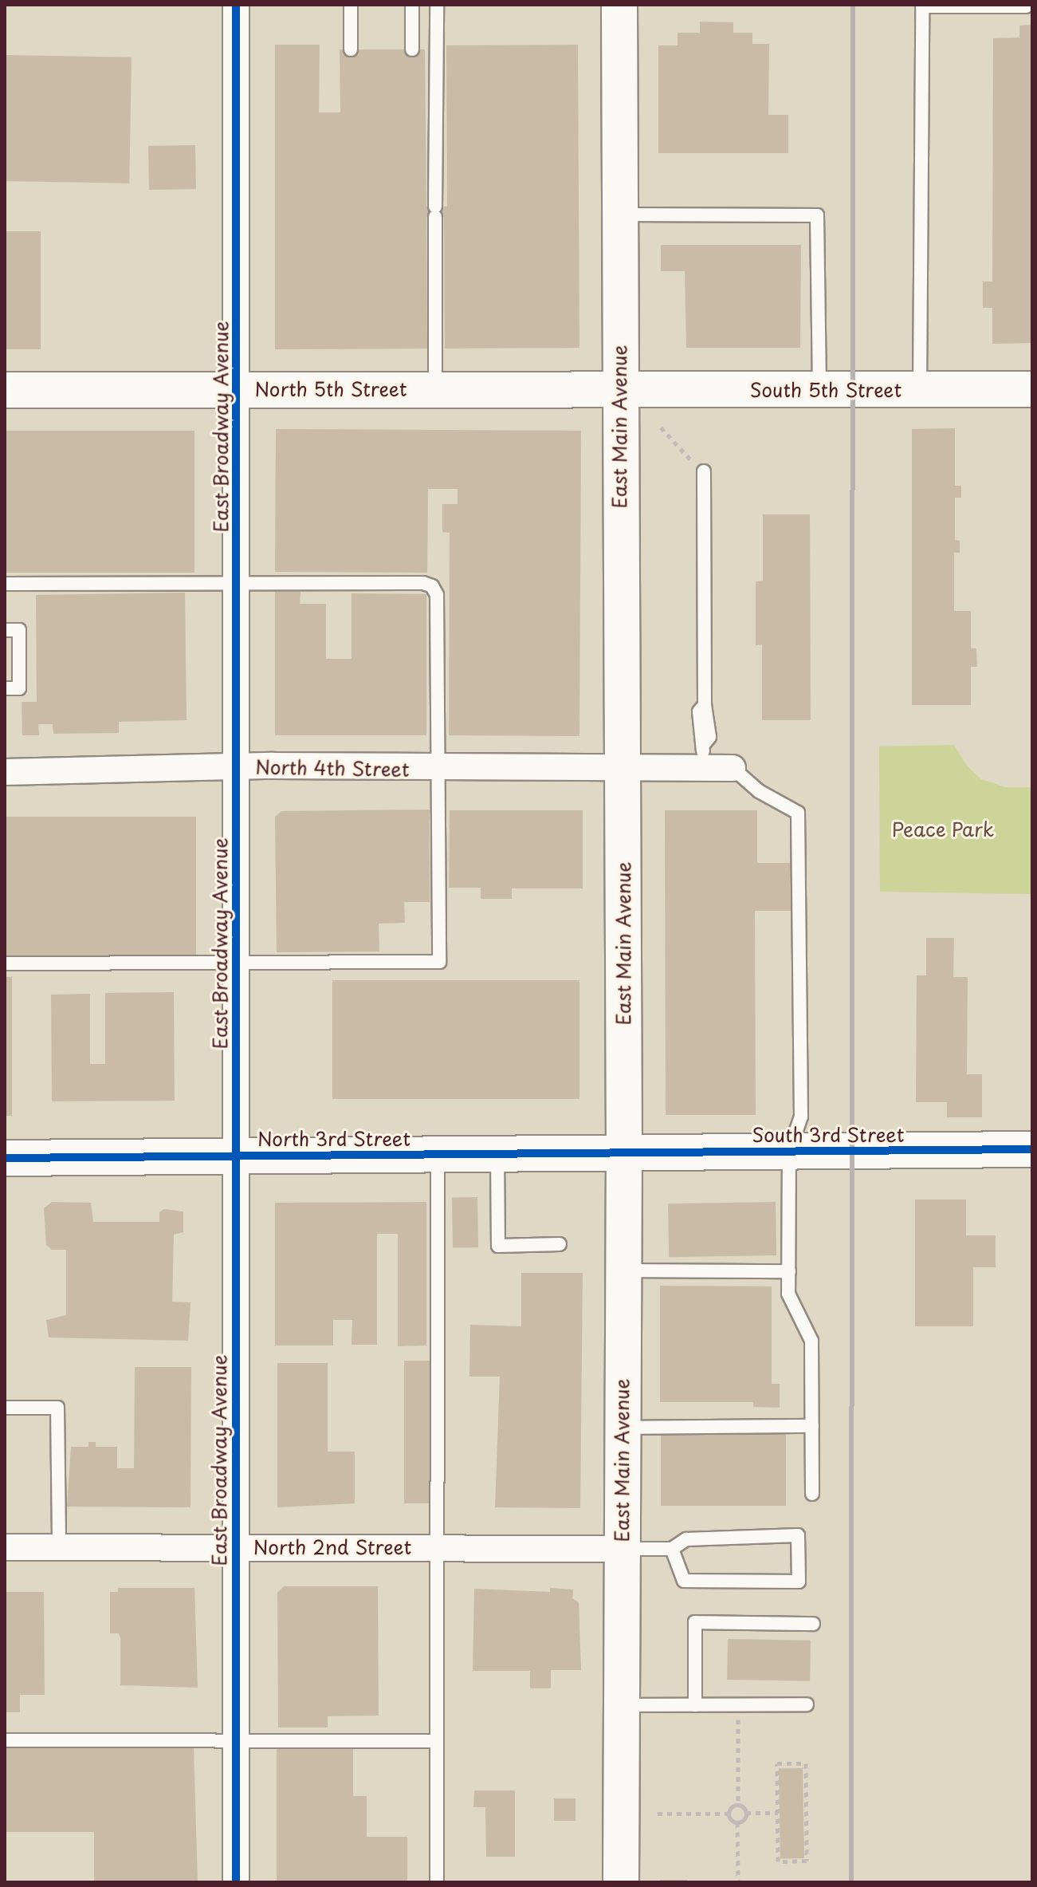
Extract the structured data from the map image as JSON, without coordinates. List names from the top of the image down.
{
  "streets": {
    "street": [
      "North 5th Street",
      "South 5th Street",
      "East Broadway Avenue",
      "East Main Avenue",
      "North 4th Street",
      "South 3rd Street",
      "North 3rd Street",
      "North 2nd Street"
    ]
  },
  "crossings": [
    ["North 5th Street", "South 5th Street"],
    ["North 5th Street", "East Broadway Avenue"],
    ["North 5th Street", "East Main Avenue"],
    ["South 5th Street", "East Main Avenue"],
    ["East Broadway Avenue", "North 4th Street"],
    ["East Broadway Avenue", "North 3rd Street"],
    ["East Broadway Avenue", "North 2nd Street"],
    ["East Main Avenue", "North 4th Street"],
    ["East Main Avenue", "South 3rd Street"],
    ["East Main Avenue", "North 3rd Street"],
    ["East Main Avenue", "North 2nd Street"],
    ["South 3rd Street", "North 3rd Street"]
  ],
  "parks": ["Peace Park"]
}
